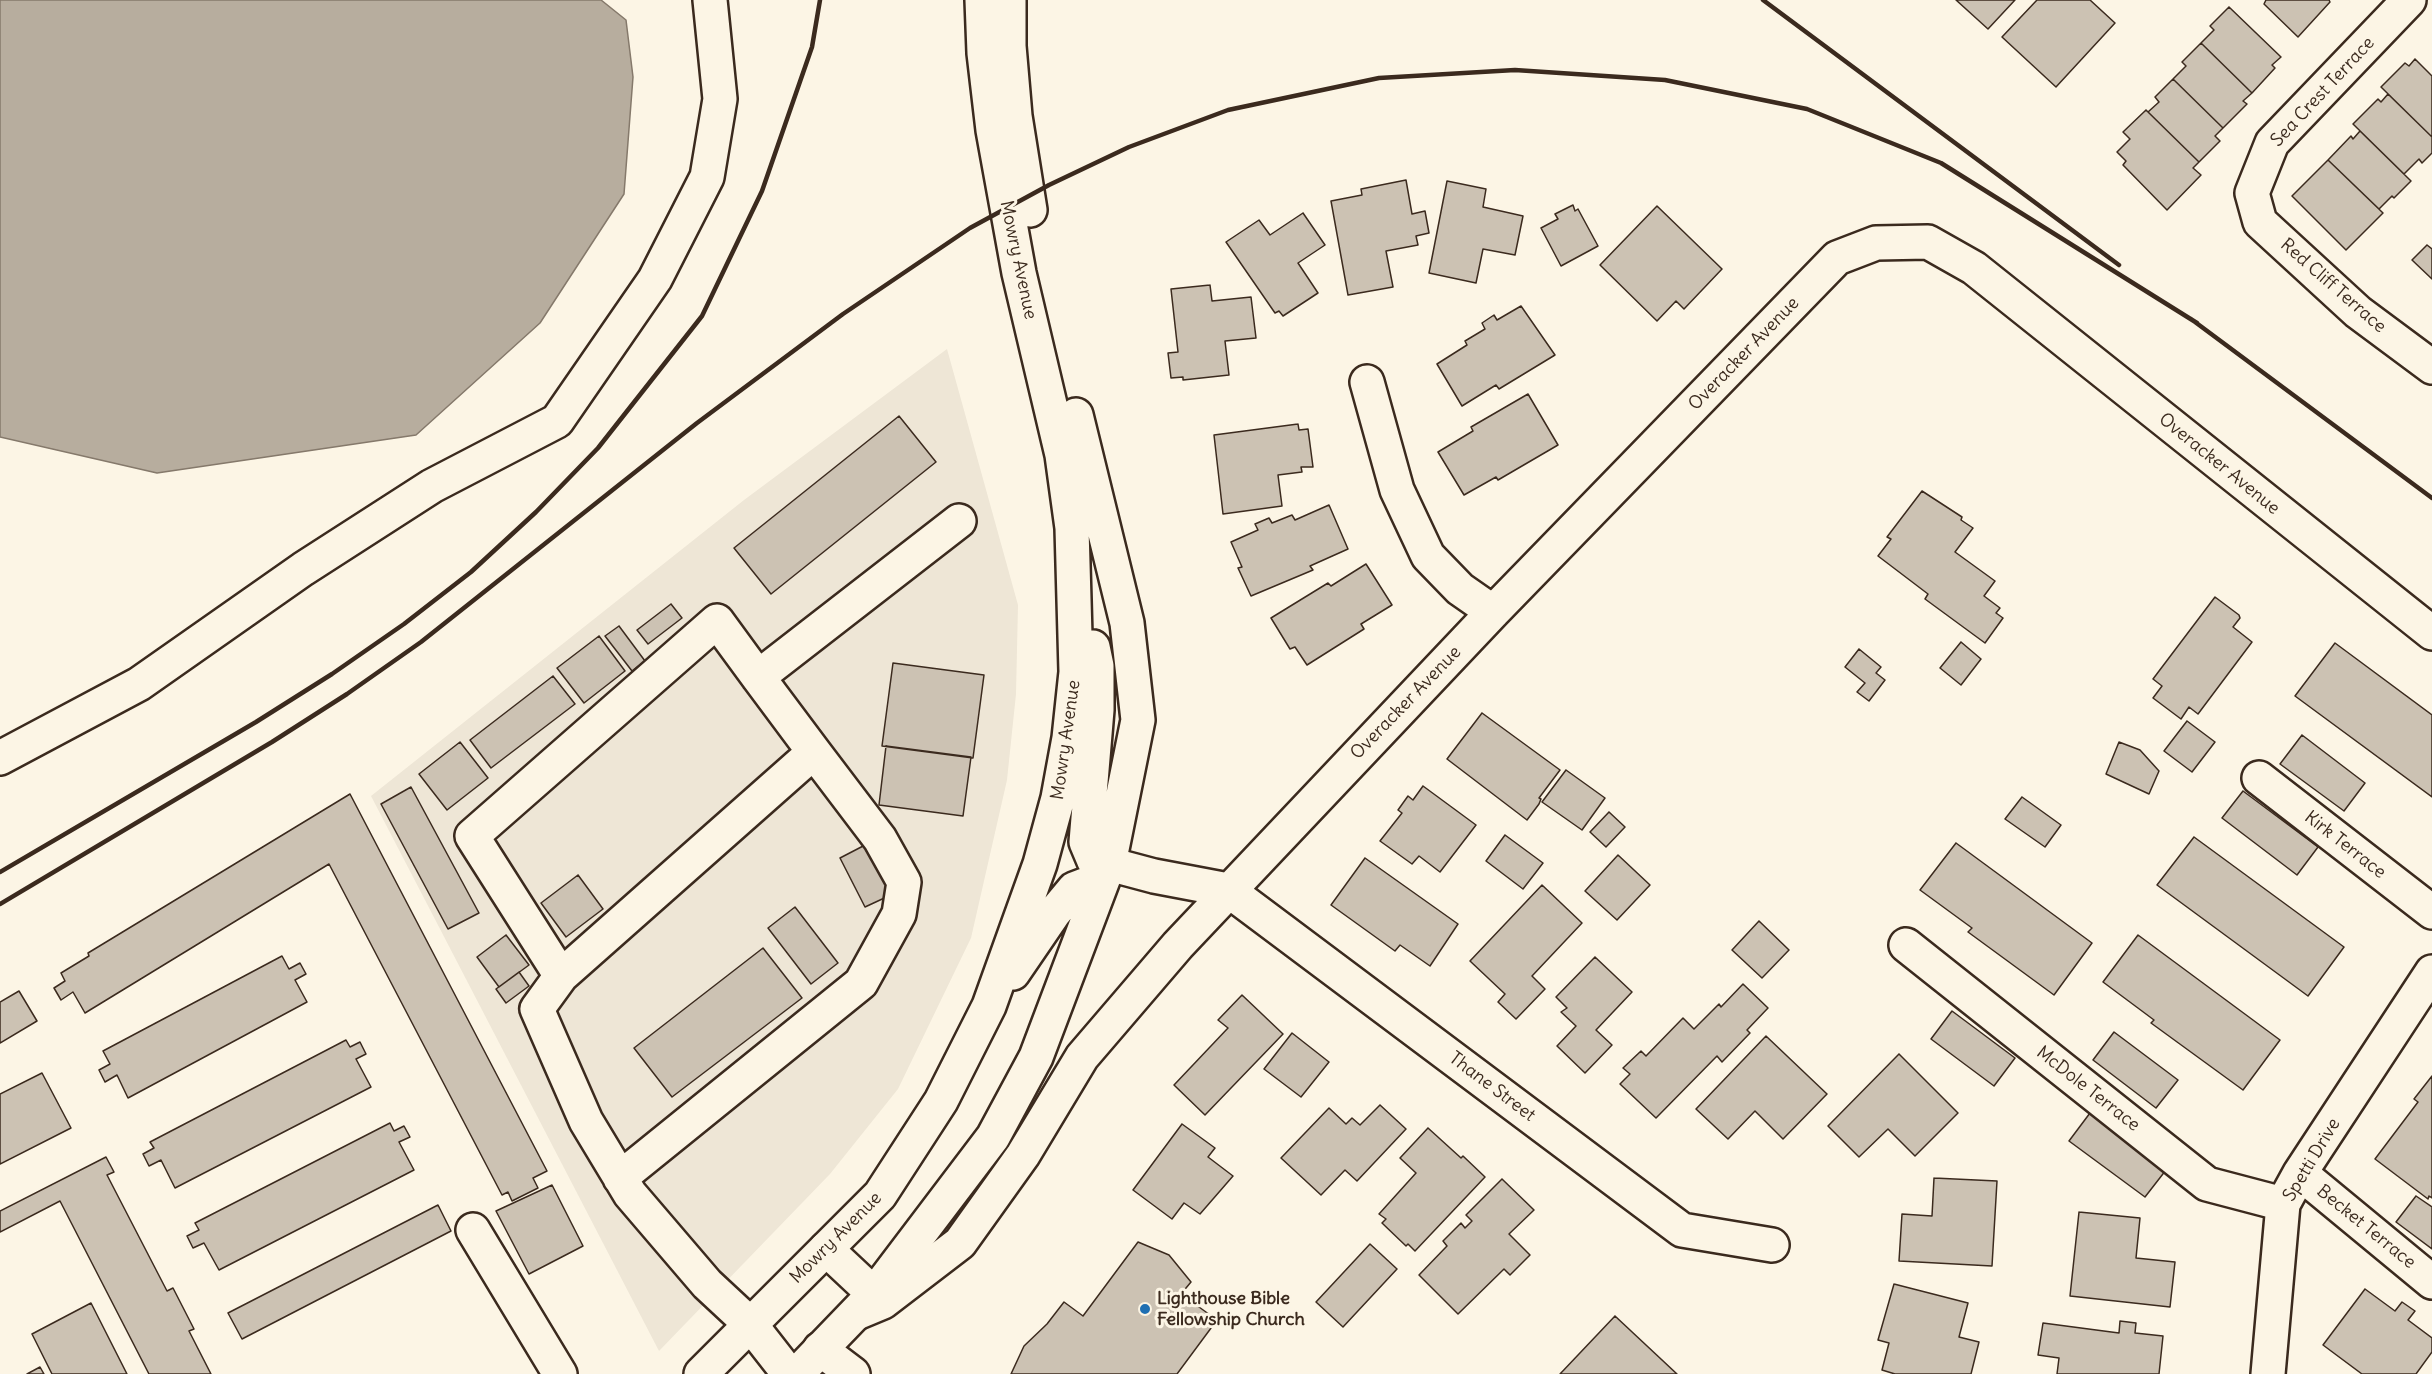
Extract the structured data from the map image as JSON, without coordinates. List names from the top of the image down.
{
  "streets": {
    "street": [
      "Sea Crest Terrace",
      "Mowry Avenue",
      "Red Cliff Terrace",
      "Overacker Avenue",
      "Kirk Terrace",
      "Thane Street",
      "McDole Terrace",
      "Spetti Drive",
      "Becket Terrace"
    ]
  },
  "crossings": [
    ["Sea Crest Terrace", "Red Cliff Terrace"],
    ["Mowry Avenue", "Overacker Avenue"],
    ["Mowry Avenue", "Thane Street"],
    ["Overacker Avenue", "Thane Street"],
    ["McDole Terrace", "Spetti Drive"],
    ["Spetti Drive", "Becket Terrace"]
  ],
  "places": ["Lighthouse Bible Fellowship Church"]
}
